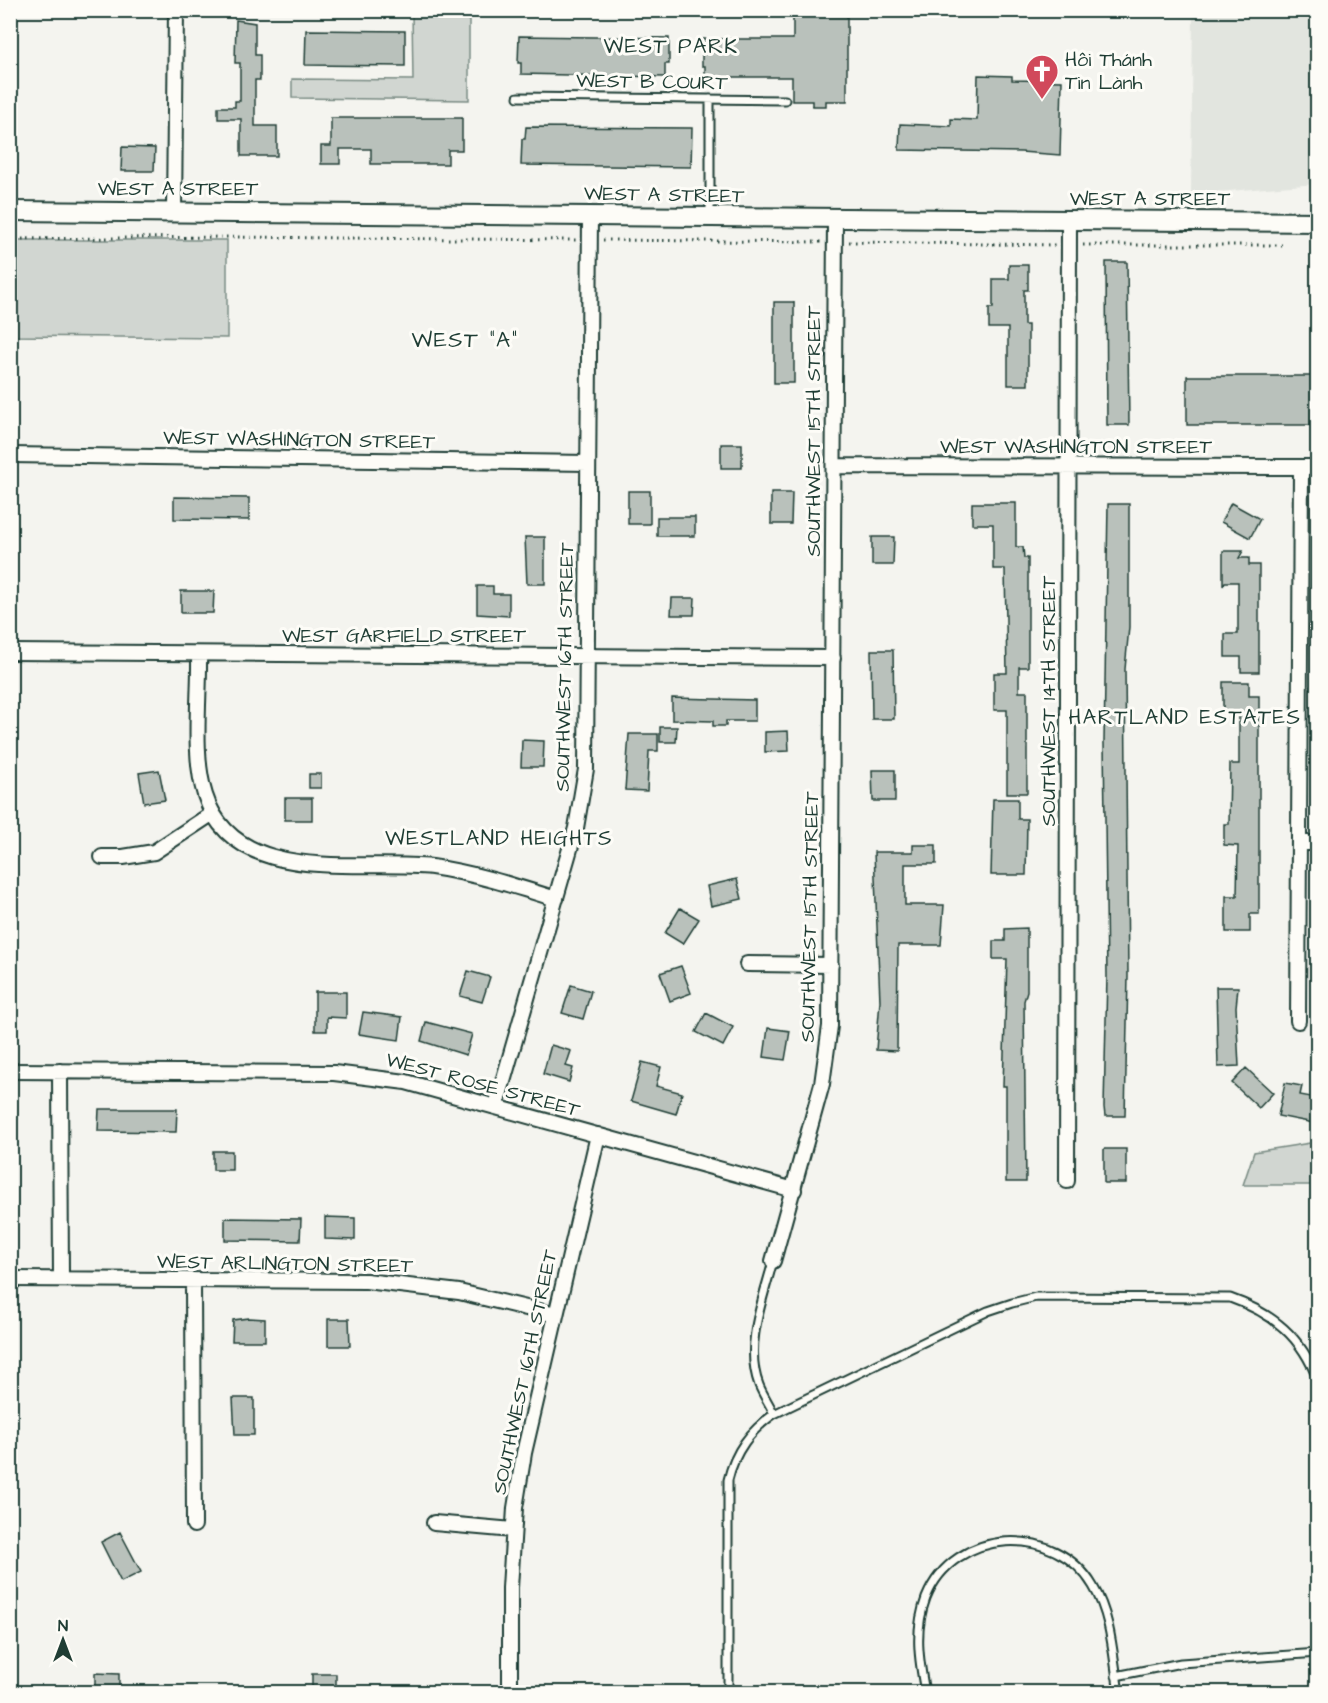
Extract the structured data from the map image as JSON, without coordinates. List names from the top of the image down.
{
  "streets": {
    "main road": ["WEST A STREET"],
    "street": [
      "SOUTHWEST 15TH STREET",
      "WEST WASHINGTON STREET",
      "WEST GARFIELD STREET",
      "SOUTHWEST 16TH STREET",
      "SOUTHWEST 14TH STREET",
      "WEST ROSE STREET",
      "WEST ARLINGTON STREET"
    ],
    "lane": ["WEST B COURT"]
  },
  "crossings": [
    ["WEST A STREET", "SOUTHWEST 15TH STREET"],
    ["WEST A STREET", "SOUTHWEST 16TH STREET"],
    ["WEST A STREET", "SOUTHWEST 14TH STREET"],
    ["SOUTHWEST 15TH STREET", "WEST WASHINGTON STREET"],
    ["SOUTHWEST 15TH STREET", "WEST GARFIELD STREET"],
    ["SOUTHWEST 15TH STREET", "WEST ROSE STREET"],
    ["WEST WASHINGTON STREET", "SOUTHWEST 16TH STREET"],
    ["WEST WASHINGTON STREET", "SOUTHWEST 14TH STREET"],
    ["WEST GARFIELD STREET", "SOUTHWEST 16TH STREET"],
    ["SOUTHWEST 16TH STREET", "WEST ROSE STREET"],
    ["SOUTHWEST 16TH STREET", "WEST ARLINGTON STREET"]
  ],
  "districts": [
    "WEST PARK",
    "WEST \"A\"",
    "HARTLAND ESTATES",
    "WESTLAND HEIGHTS"
  ],
  "places": {
    "church": ["Hôi Thánh Tin Lành"]
  },
  "north": "top"
}
